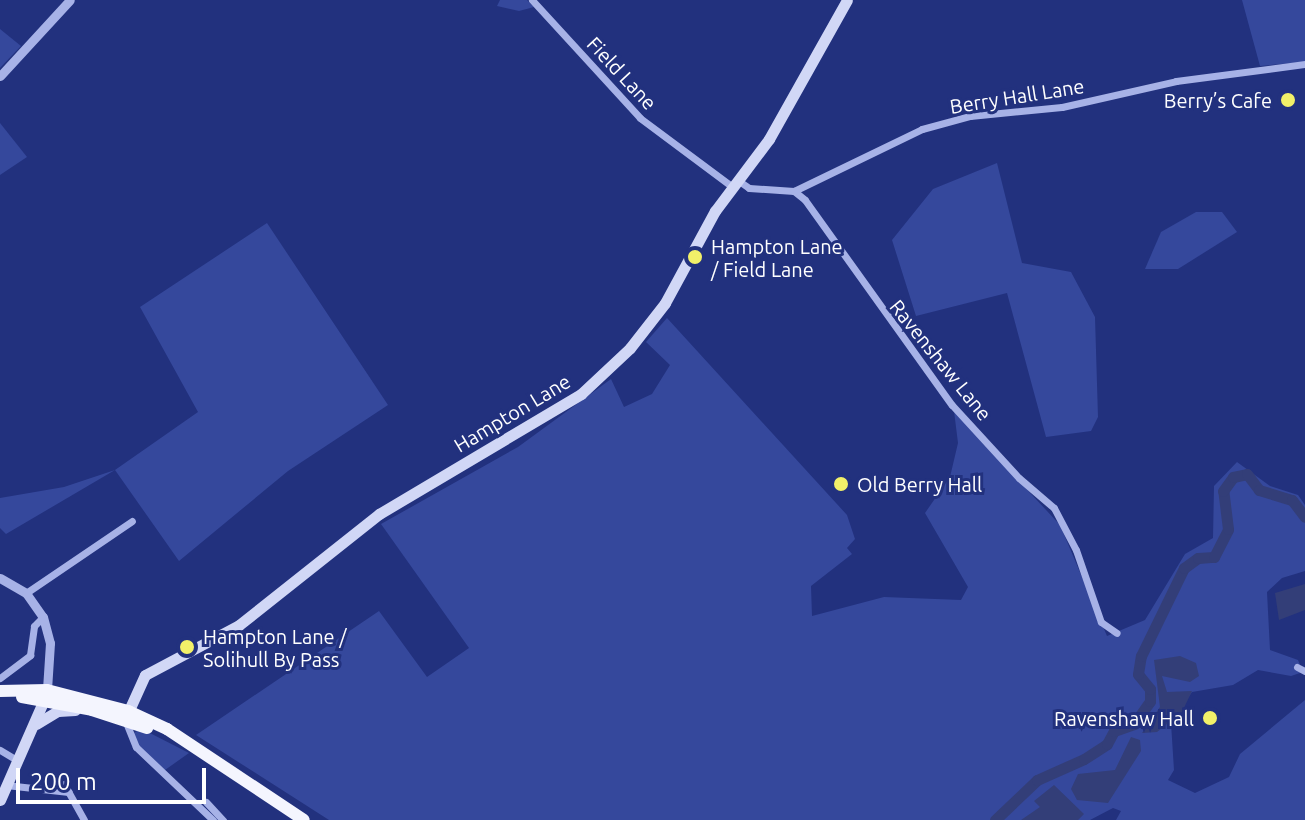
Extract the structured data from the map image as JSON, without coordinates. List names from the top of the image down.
{
  "streets": {
    "main road": ["Hampton Lane"],
    "street": ["Field Lane", "Berry Hall Lane", "Ravenshaw Lane"]
  },
  "crossings": [
    ["Field Lane", "Hampton Lane"],
    ["Berry Hall Lane", "Ravenshaw Lane"]
  ],
  "places": [
    "Berry’s Cafe",
    "Hampton Lane / Field Lane",
    "Old Berry Hall",
    "Hampton Lane / Solihull By Pass",
    "Ravenshaw Hall"
  ],
  "scale_bar": "200 m"
}
